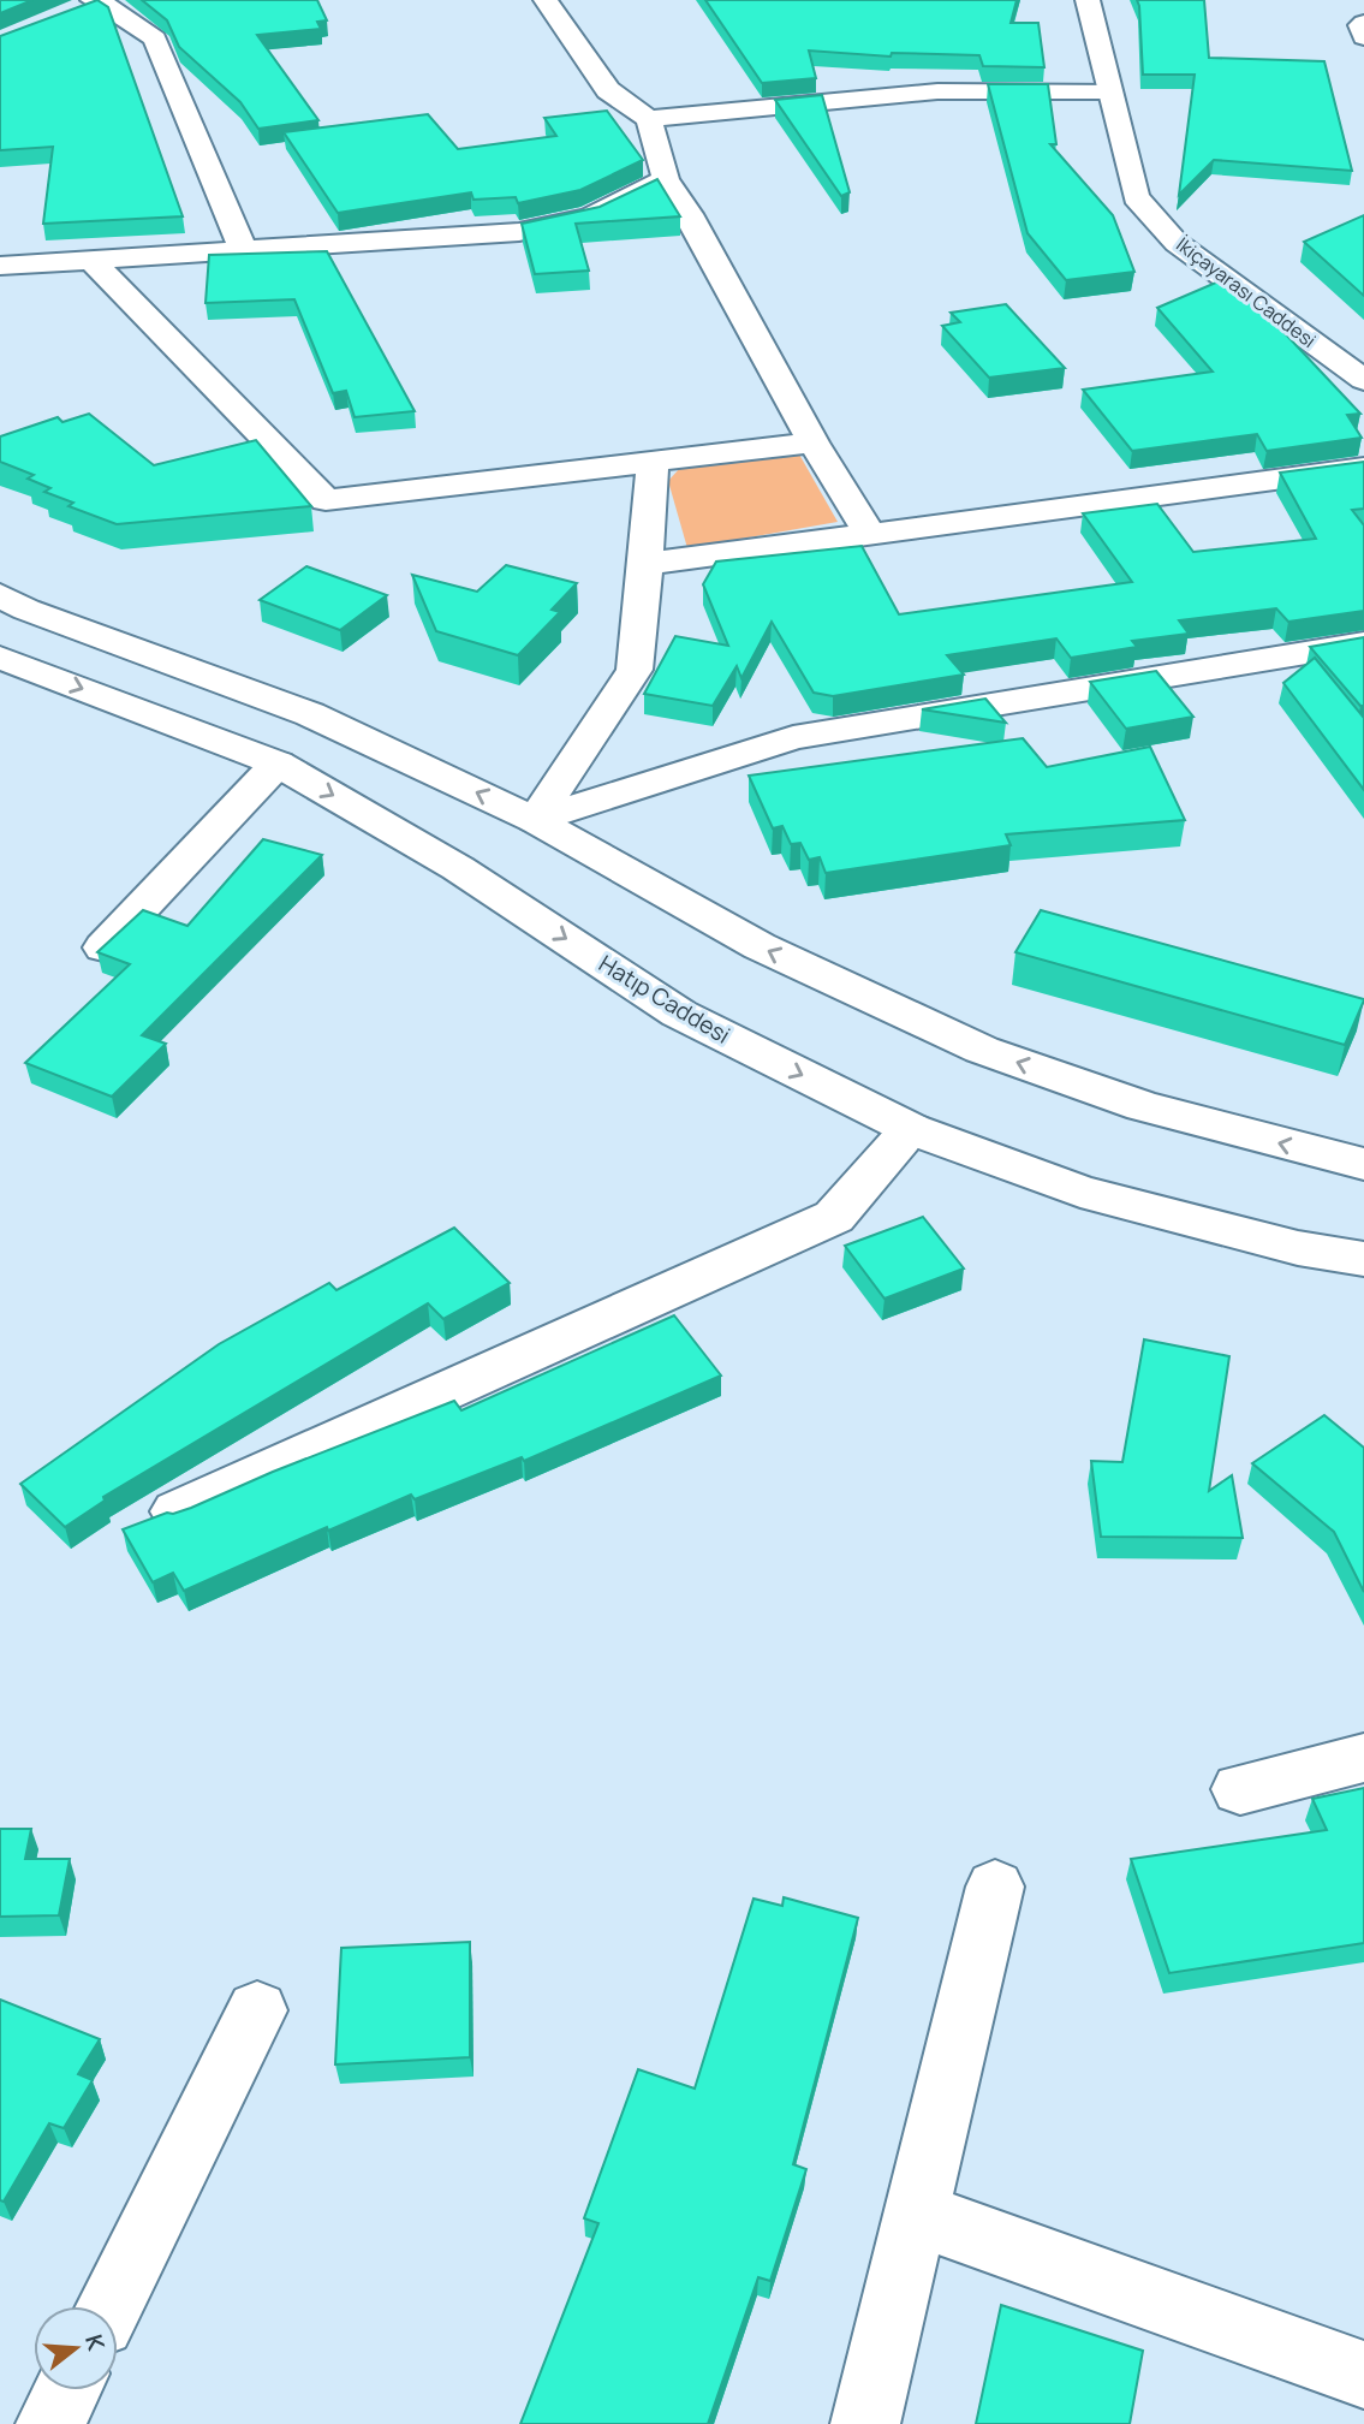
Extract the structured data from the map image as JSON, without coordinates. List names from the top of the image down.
{
  "streets": {
    "street": ["İkiçayarası Caddesi", "Hatıp Caddesi"]
  },
  "north": "right"
}
